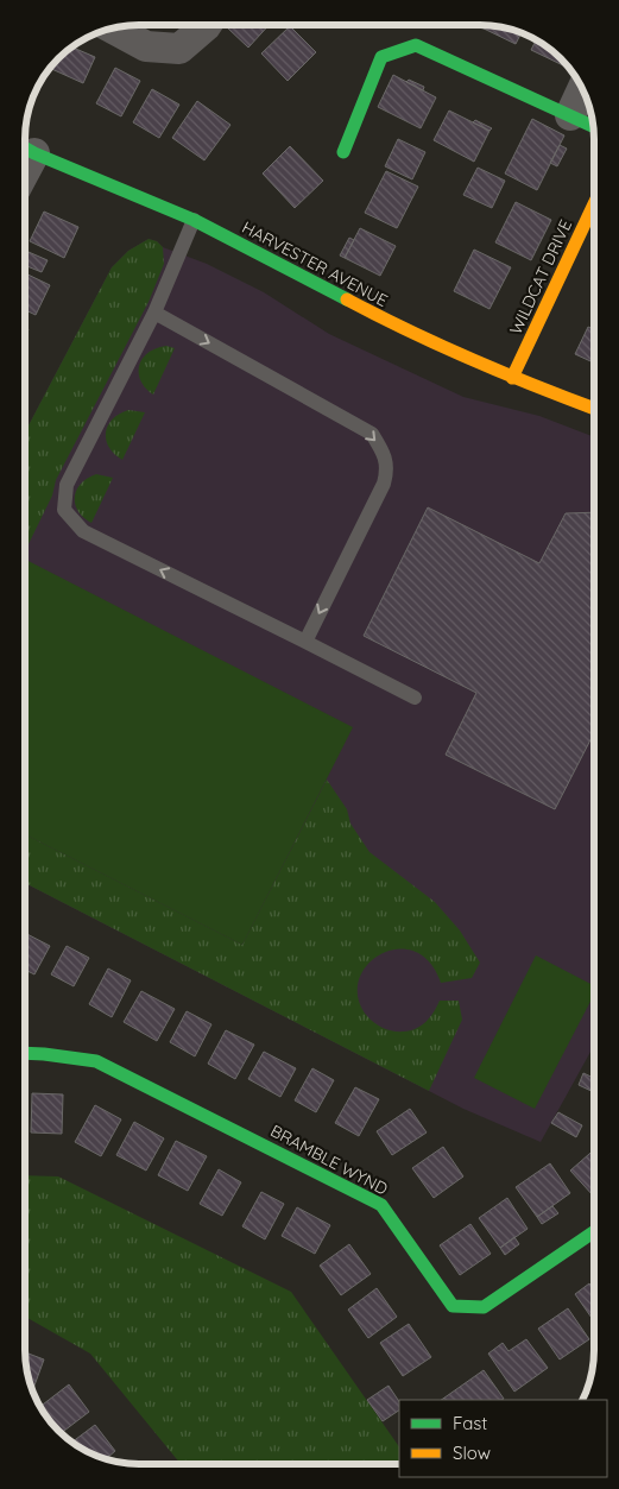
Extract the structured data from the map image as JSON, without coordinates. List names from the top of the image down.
{
  "streets": {
    "street": ["HARVESTER AVENUE", "WILDCAT DRIVE", "BRAMBLE WYND"]
  },
  "crossings": [
    ["HARVESTER AVENUE", "WILDCAT DRIVE"]
  ],
  "legend": ["Fast", "Slow"]
}
